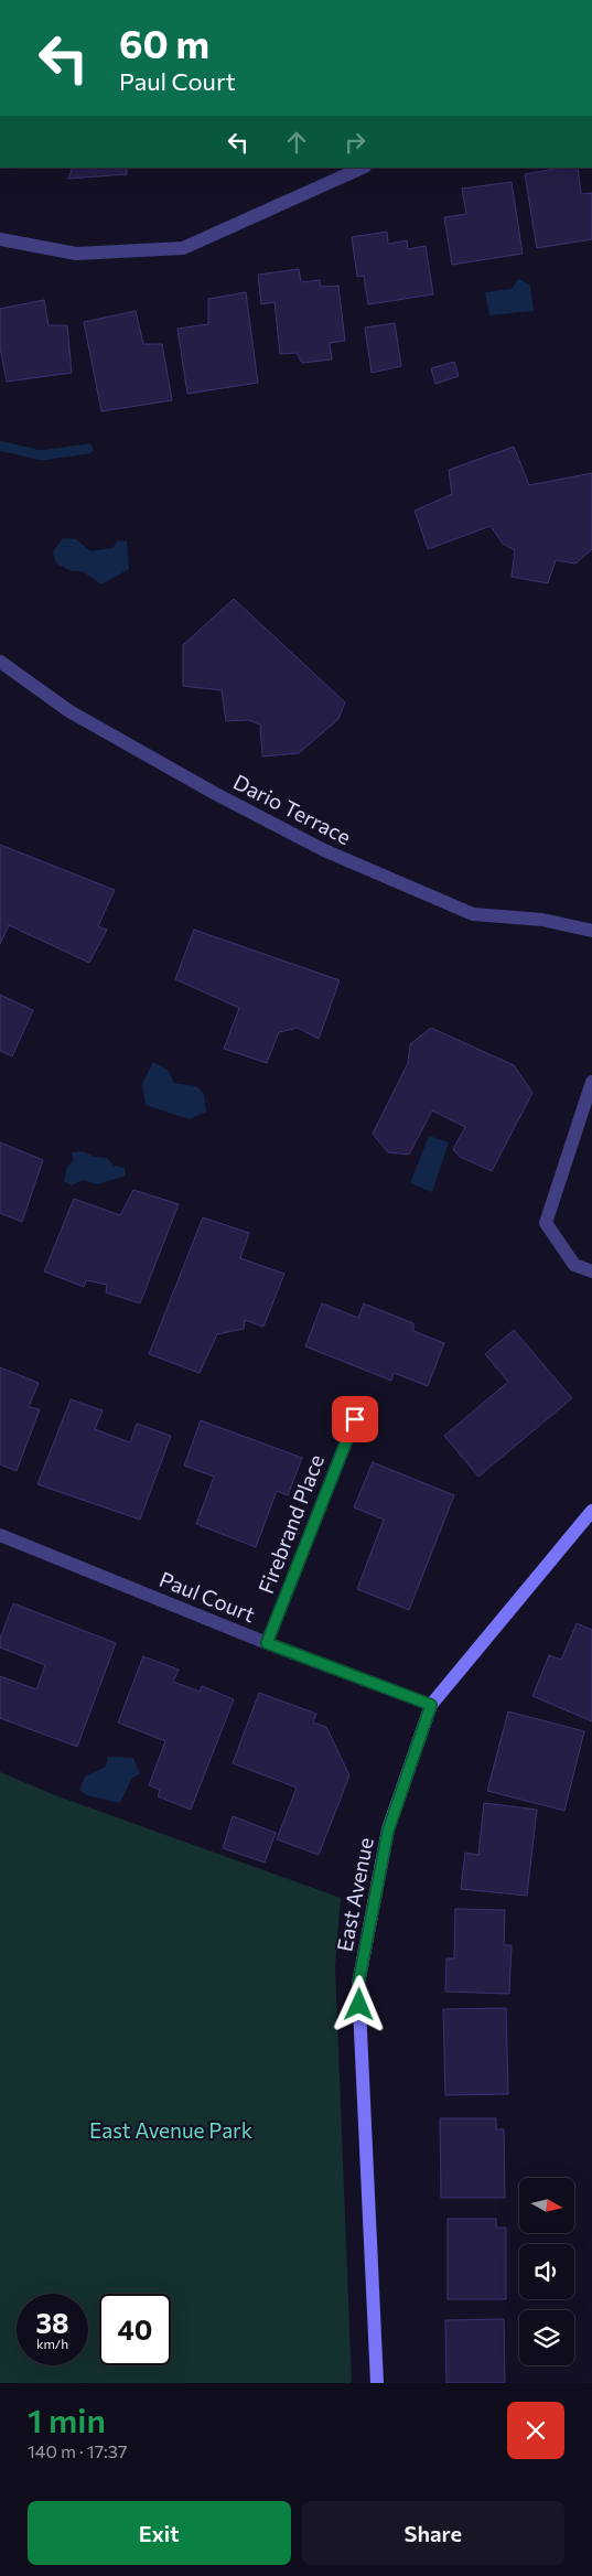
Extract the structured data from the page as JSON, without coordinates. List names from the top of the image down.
{
  "streets": {
    "street": [
      "Dario Terrace",
      "Firebrand Place",
      "Paul Court",
      "East Avenue"
    ]
  },
  "crossings": [
    ["Firebrand Place", "Paul Court"],
    ["Paul Court", "East Avenue"]
  ],
  "parks": ["East Avenue Park"],
  "north": "right",
  "page": {
    "turn": ["60 m", "Paul Court"],
    "speed": "38 km/h",
    "limit": "40",
    "heading": ["1 min", "140 m · 17:37"],
    "buttons": ["Exit", "Share"]
  }
}
